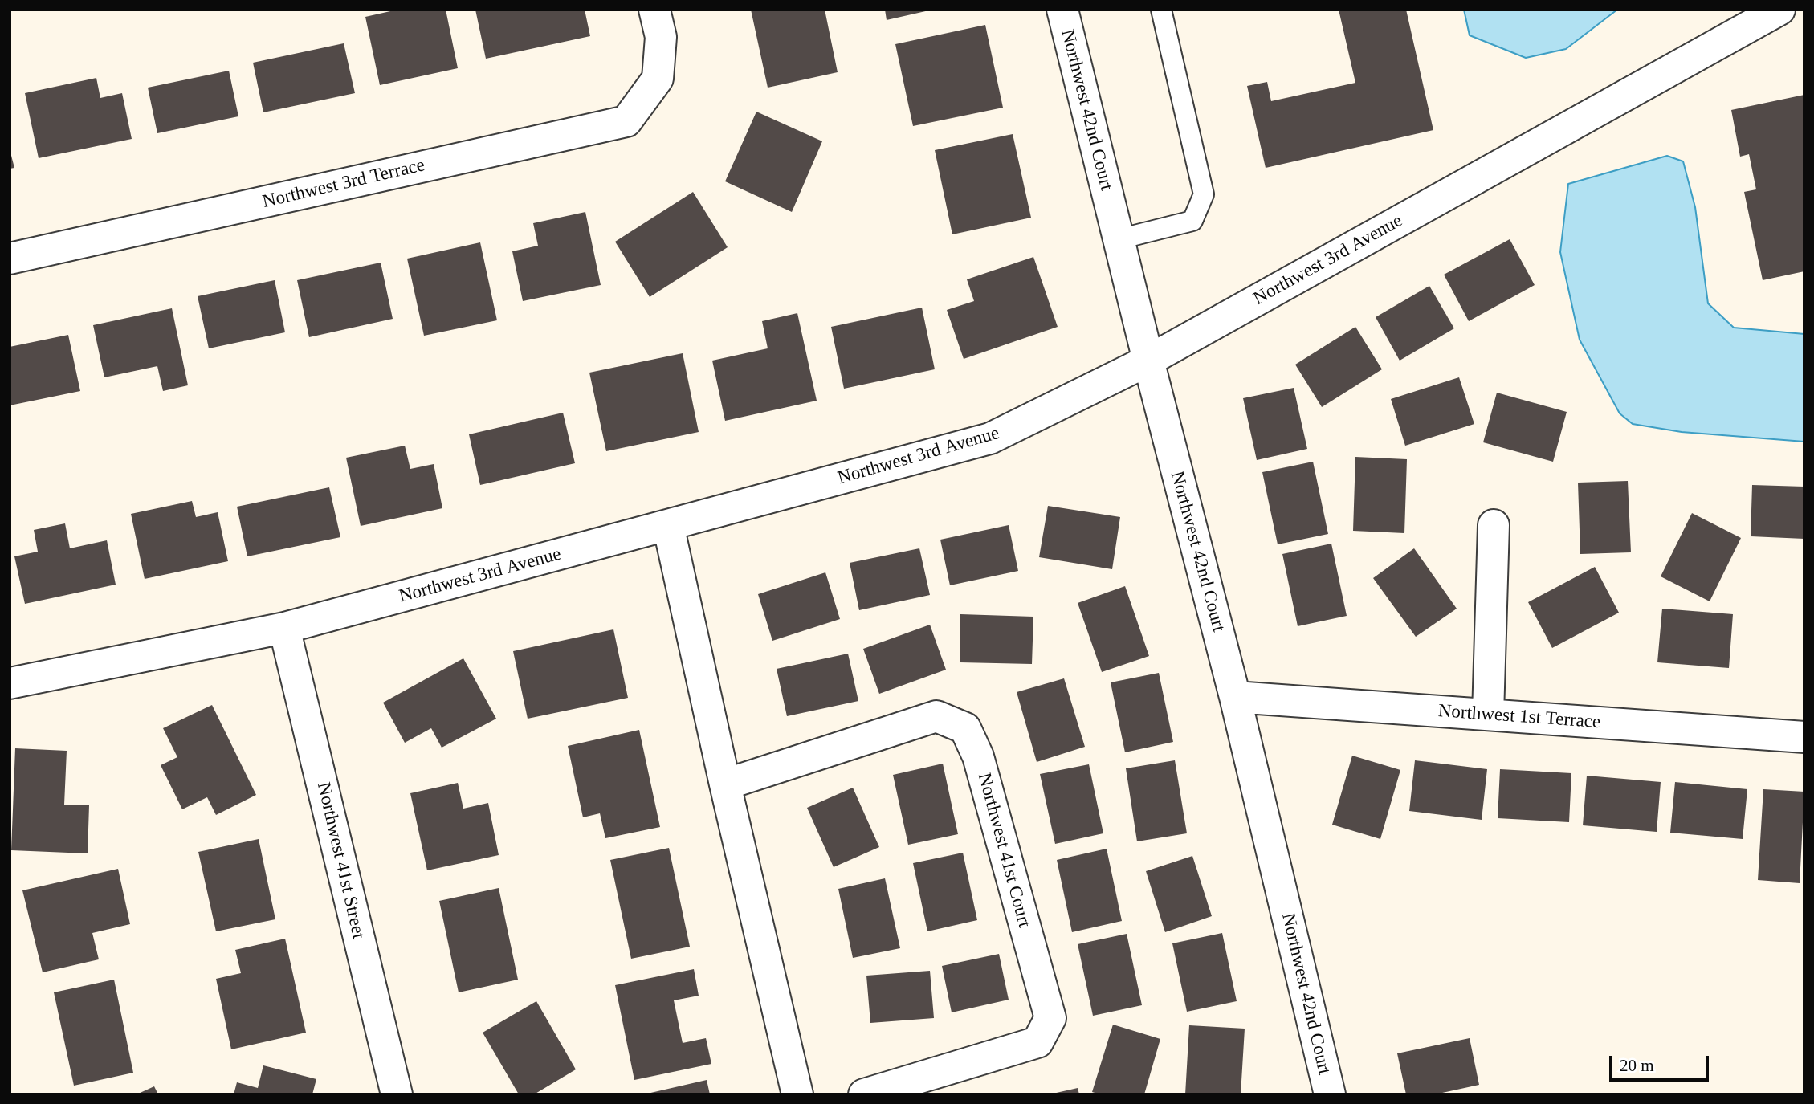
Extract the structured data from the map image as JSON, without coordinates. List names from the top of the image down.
{
  "streets": {
    "street": [
      "Northwest 42nd Court",
      "Northwest 3rd Terrace",
      "Northwest 3rd Avenue",
      "Northwest 1st Terrace",
      "Northwest 41st Court",
      "Northwest 41st Street"
    ]
  },
  "crossings": [
    ["Northwest 42nd Court", "Northwest 3rd Avenue"],
    ["Northwest 42nd Court", "Northwest 1st Terrace"],
    ["Northwest 3rd Avenue", "Northwest 41st Street"]
  ],
  "scale_bar": "20 m"
}
